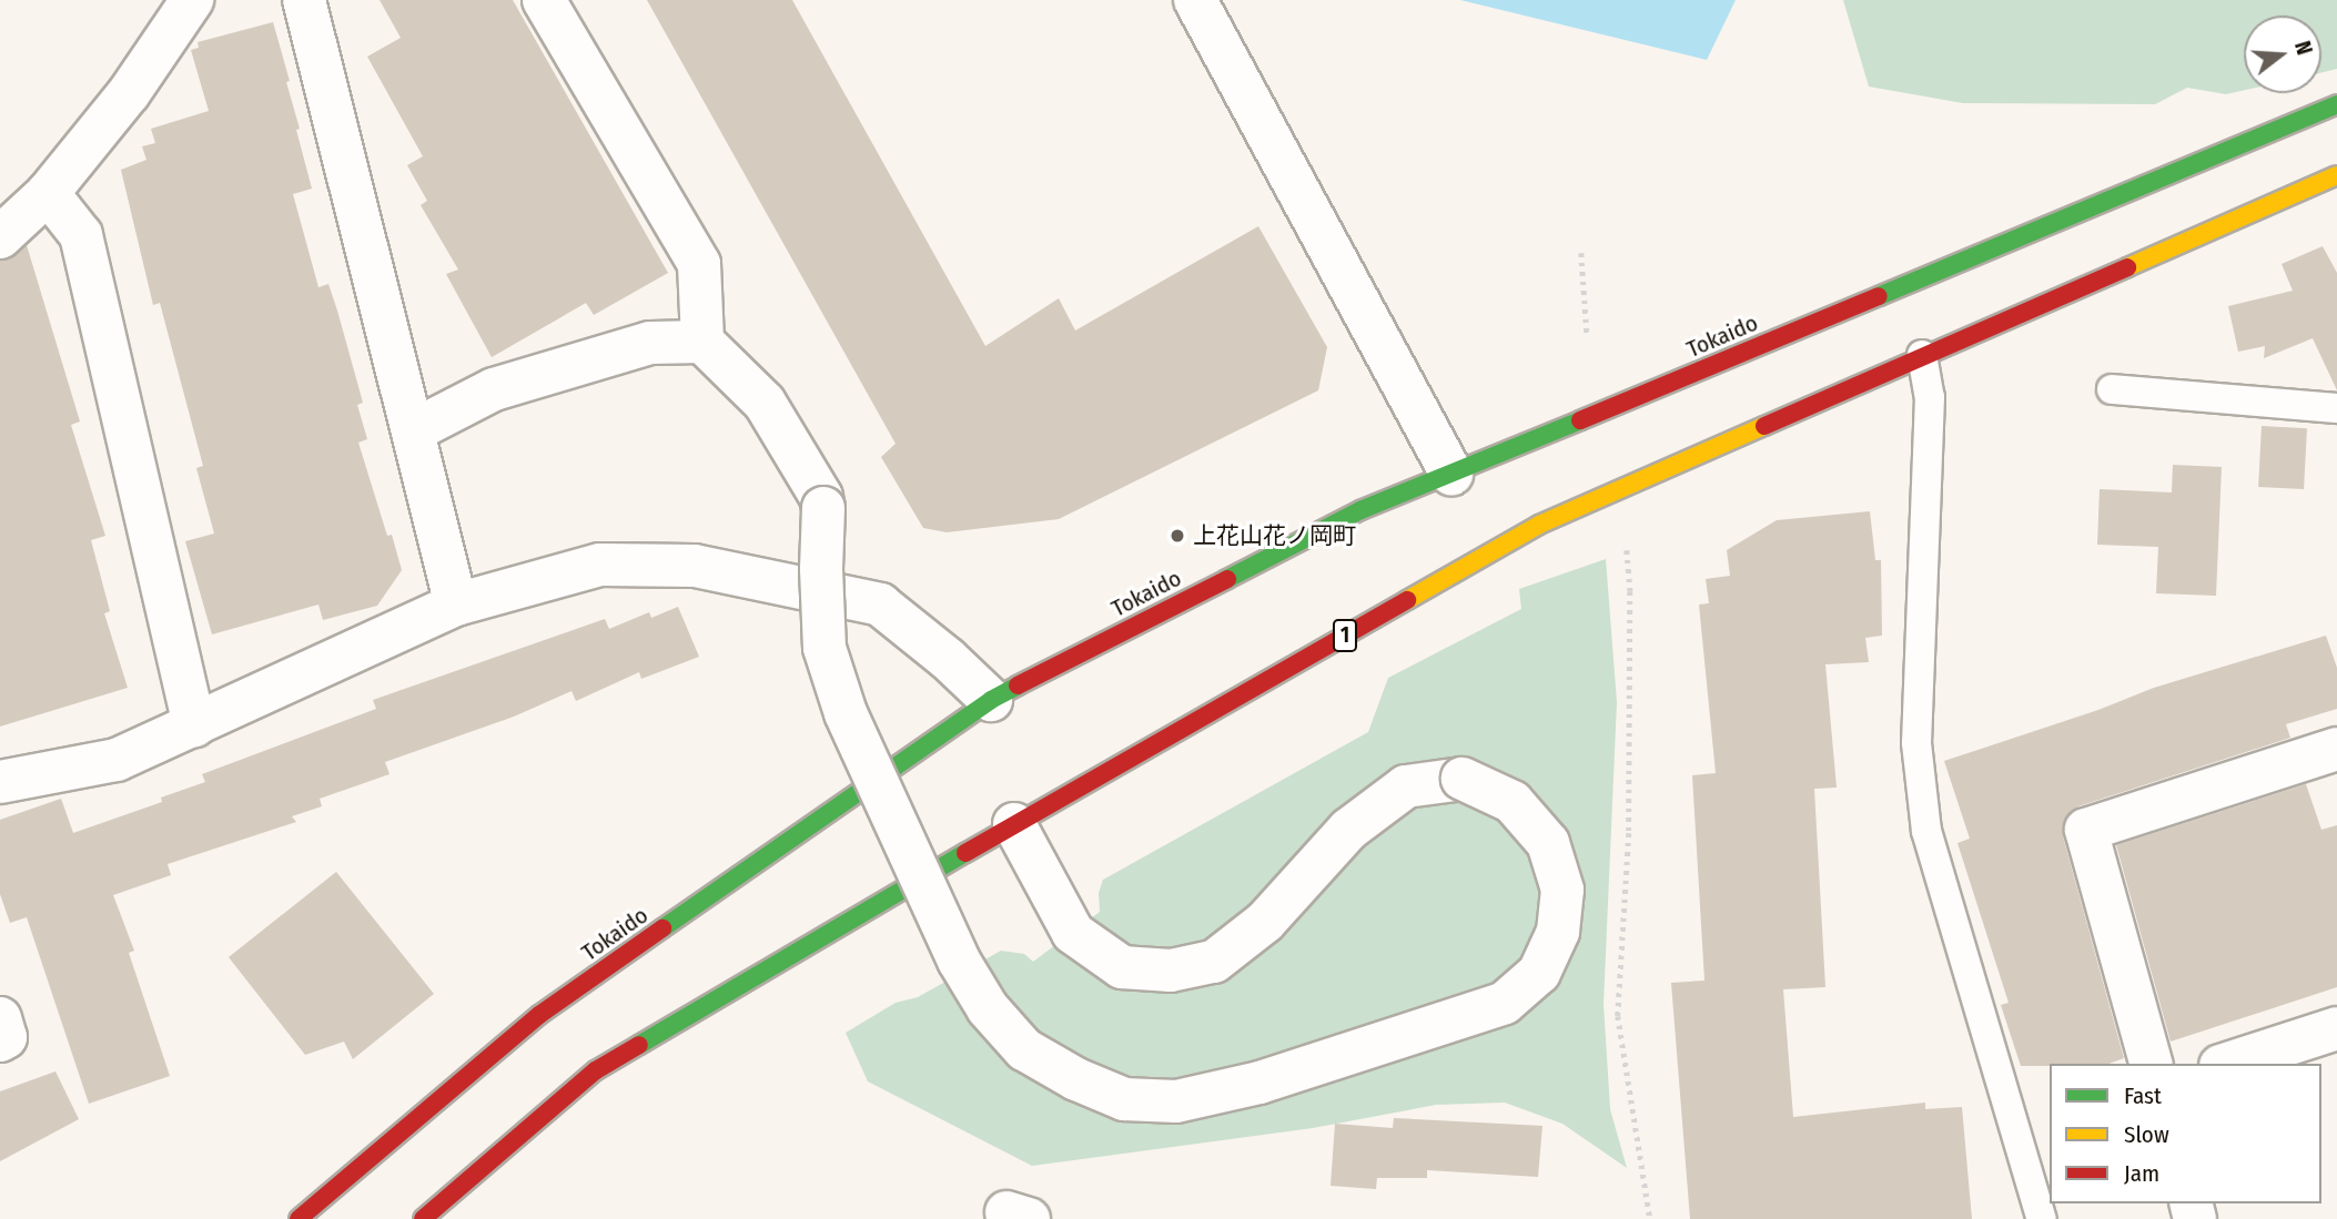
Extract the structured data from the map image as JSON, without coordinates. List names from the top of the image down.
{
  "streets": {
    "highway": ["Tokaido", "1"]
  },
  "places": ["上花山花ノ岡町"],
  "legend": ["Fast", "Slow", "Jam"],
  "north": "right"
}
